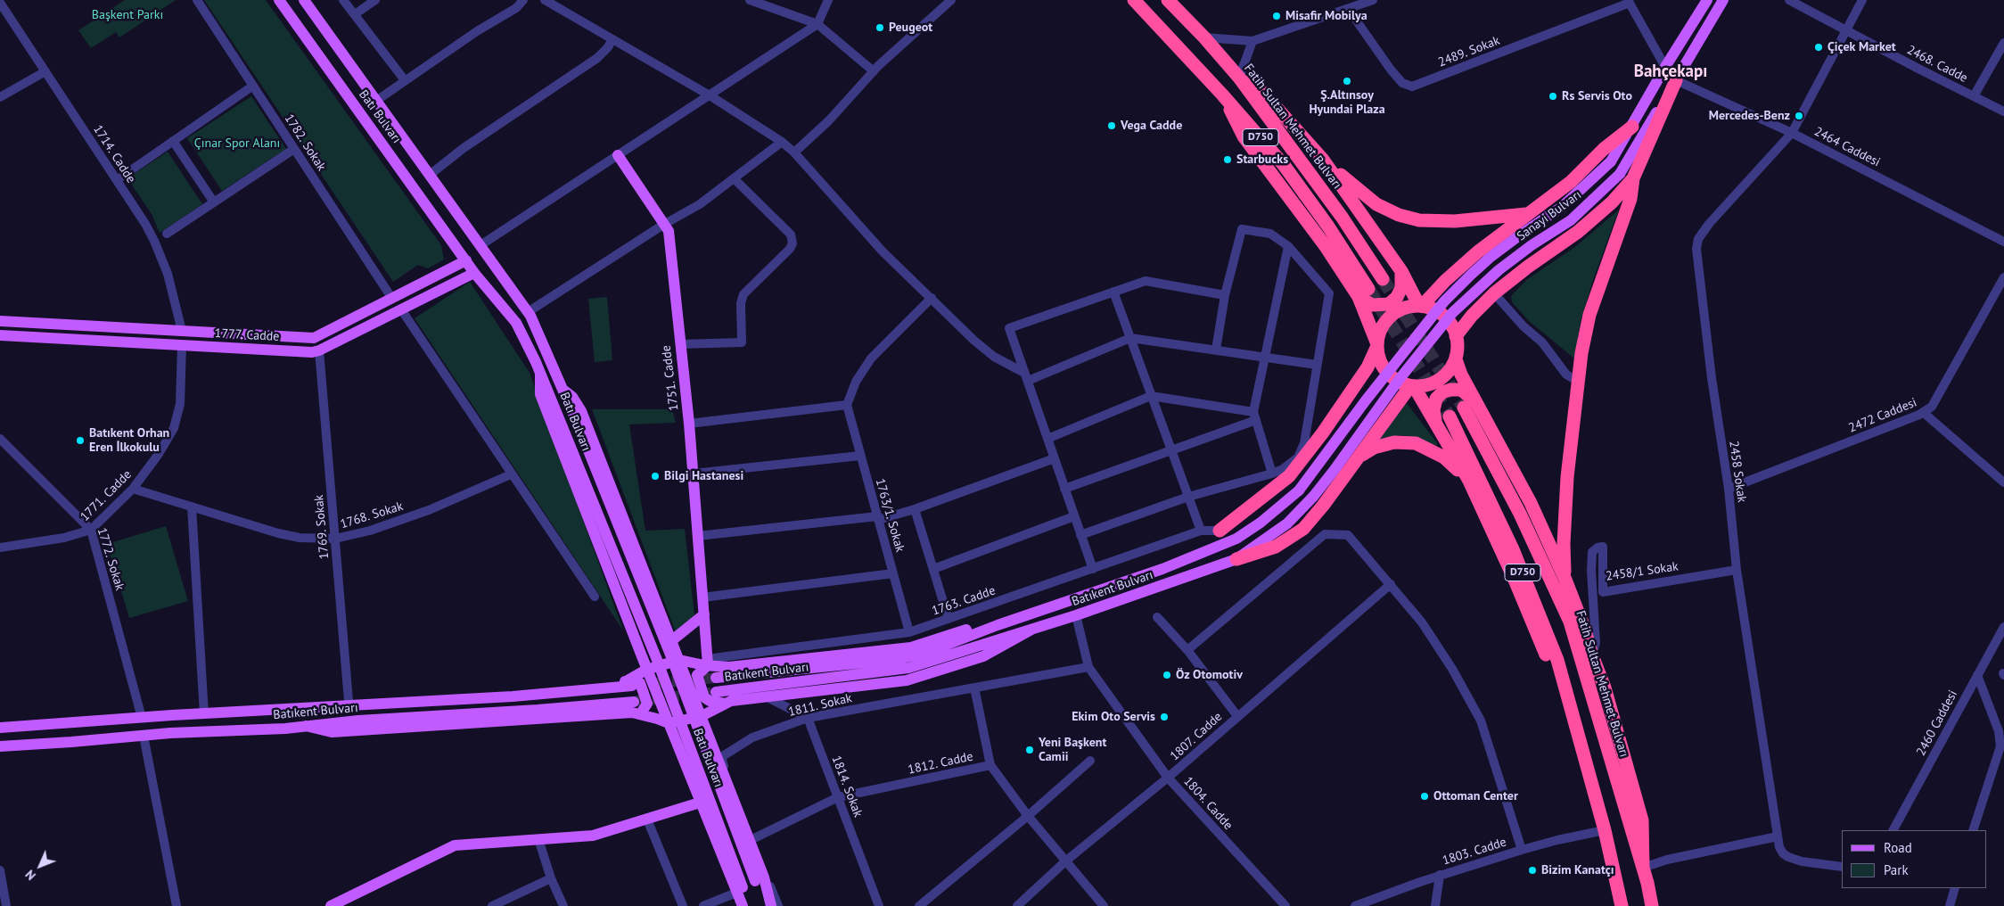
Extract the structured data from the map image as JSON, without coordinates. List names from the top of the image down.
{
  "streets": {
    "highway": ["Fatih Sultan Mehmet Bulvarı", "D750"],
    "main road": [
      "Batı Bulvarı",
      "Sanayi Bulvarı",
      "1777. Cadde",
      "1751. Cadde",
      "Batıkent Bulvarı"
    ],
    "street": [
      "2489. Sokak",
      "2468. Cadde",
      "1782. Sokak",
      "2464 Caddesi",
      "1714. Cadde",
      "2472 Caddesi",
      "2458 Sokak",
      "1771. Cadde",
      "1768. Sokak",
      "1763/1. Sokak",
      "1769. Sokak",
      "1772. Sokak",
      "2458/1 Sokak",
      "1763. Cadde",
      "1811. Sokak",
      "2460 Caddesi",
      "1807. Cadde",
      "1812. Cadde",
      "1814. Sokak",
      "1804. Cadde",
      "1803. Cadde"
    ]
  },
  "crossings": [
    ["2468. Cadde", "2458 Sokak"],
    ["Batı Bulvarı", "1777. Cadde"],
    ["Fatih Sultan Mehmet Bulvarı", "D750"],
    ["D750", "2458/1 Sokak"],
    ["D750", "1803. Cadde"],
    ["1782. Sokak", "1777. Cadde"],
    ["2464 Caddesi", "2458 Sokak"],
    ["1714. Cadde", "1777. Cadde"],
    ["Sanayi Bulvarı", "Batıkent Bulvarı"],
    ["1777. Cadde", "1771. Cadde"],
    ["1777. Cadde", "1769. Sokak"],
    ["1751. Cadde", "1763. Cadde"],
    ["2472 Caddesi", "2458 Sokak"],
    ["2458 Sokak", "2458/1 Sokak"],
    ["1771. Cadde", "1768. Sokak"],
    ["1771. Cadde", "1772. Sokak"],
    ["1768. Sokak", "1769. Sokak"],
    ["1763/1. Sokak", "1763. Cadde"],
    ["1772. Sokak", "Batıkent Bulvarı"],
    ["Batıkent Bulvarı", "1804. Cadde"],
    ["1811. Sokak", "1812. Cadde"],
    ["1811. Sokak", "1814. Sokak"],
    ["1811. Sokak", "1804. Cadde"],
    ["1807. Cadde", "1812. Cadde"],
    ["1807. Cadde", "1804. Cadde"],
    ["1812. Cadde", "1814. Sokak"]
  ],
  "districts": ["Bahçekapı"],
  "parks": ["Başkent Parkı", "Çınar Spor Alanı"],
  "places": [
    "Misafir Mobilya",
    "Peugeot",
    "Çiçek Market",
    "Ş.Altınsoy Hyundai Plaza",
    "Rs Servis Oto",
    "Mercedes-Benz",
    "Vega Cadde",
    "Starbucks",
    "Batıkent Orhan Eren İlkokulu",
    "Bilgi Hastanesi",
    "Öz Otomotiv",
    "Ekim Oto Servis",
    "Yeni Başkent Camii",
    "Ottoman Center",
    "Bizim Kanatçı"
  ],
  "legend": ["Road", "Park"],
  "north": "bottom left"
}
